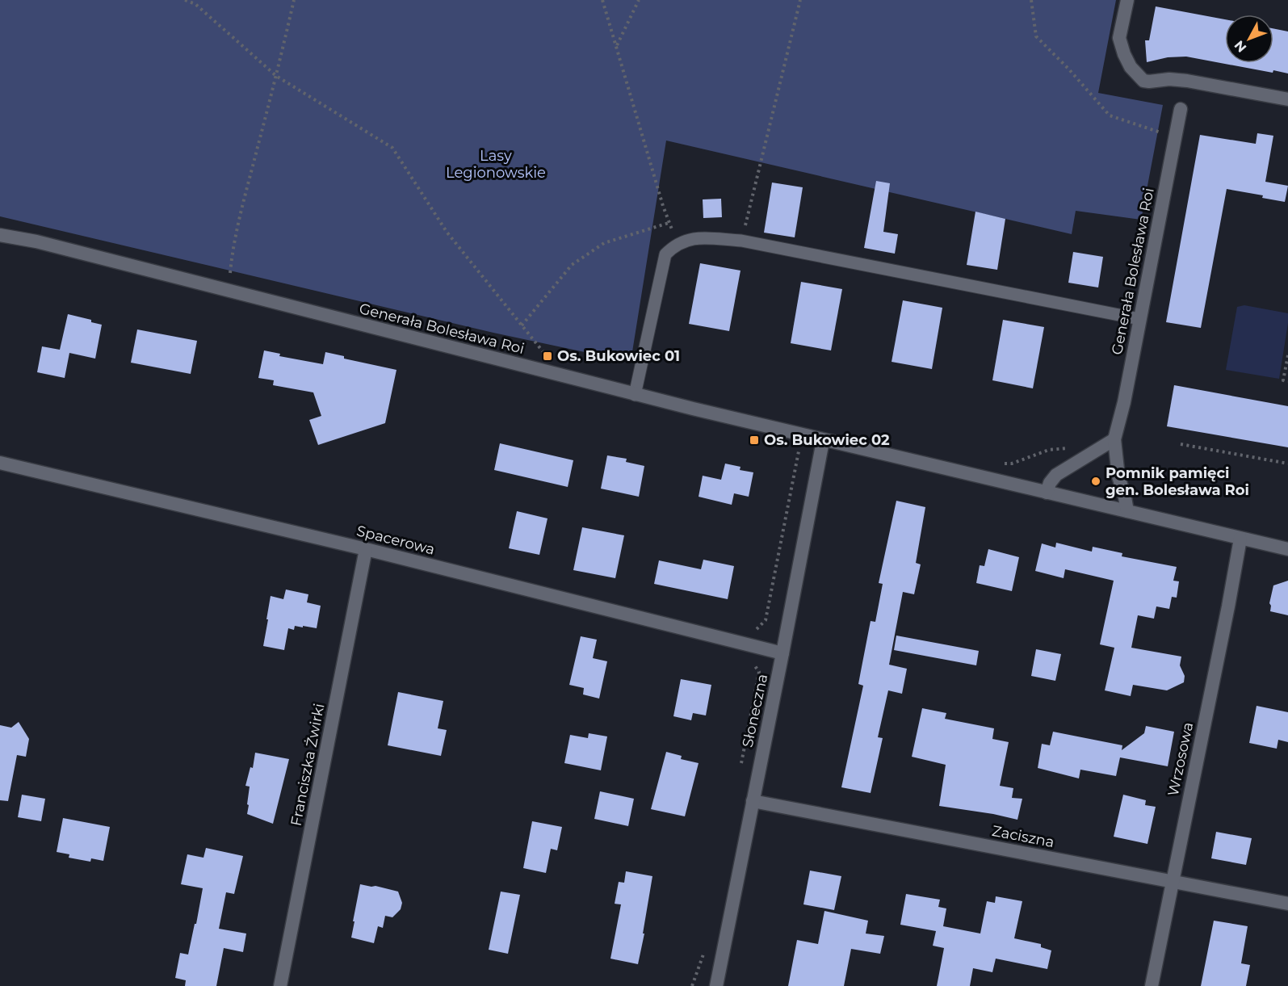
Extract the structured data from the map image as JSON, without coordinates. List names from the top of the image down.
{
  "streets": {
    "street": [
      "Generała Bolesława Roi",
      "Spacerowa",
      "Słoneczna",
      "Wrzosowa",
      "Franciszka Żwirki",
      "Zaciszna"
    ]
  },
  "crossings": [
    ["Generała Bolesława Roi", "Słoneczna"],
    ["Generała Bolesława Roi", "Wrzosowa"],
    ["Spacerowa", "Słoneczna"],
    ["Spacerowa", "Franciszka Żwirki"],
    ["Słoneczna", "Zaciszna"],
    ["Wrzosowa", "Zaciszna"]
  ],
  "parks": ["Lasy Legionowskie"],
  "places": {
    "transit": ["Os. Bukowiec 01", "Os. Bukowiec 02"],
    "other": ["Pomnik pamięci gen. Bolesława Roi"]
  },
  "north": "bottom left"
}
